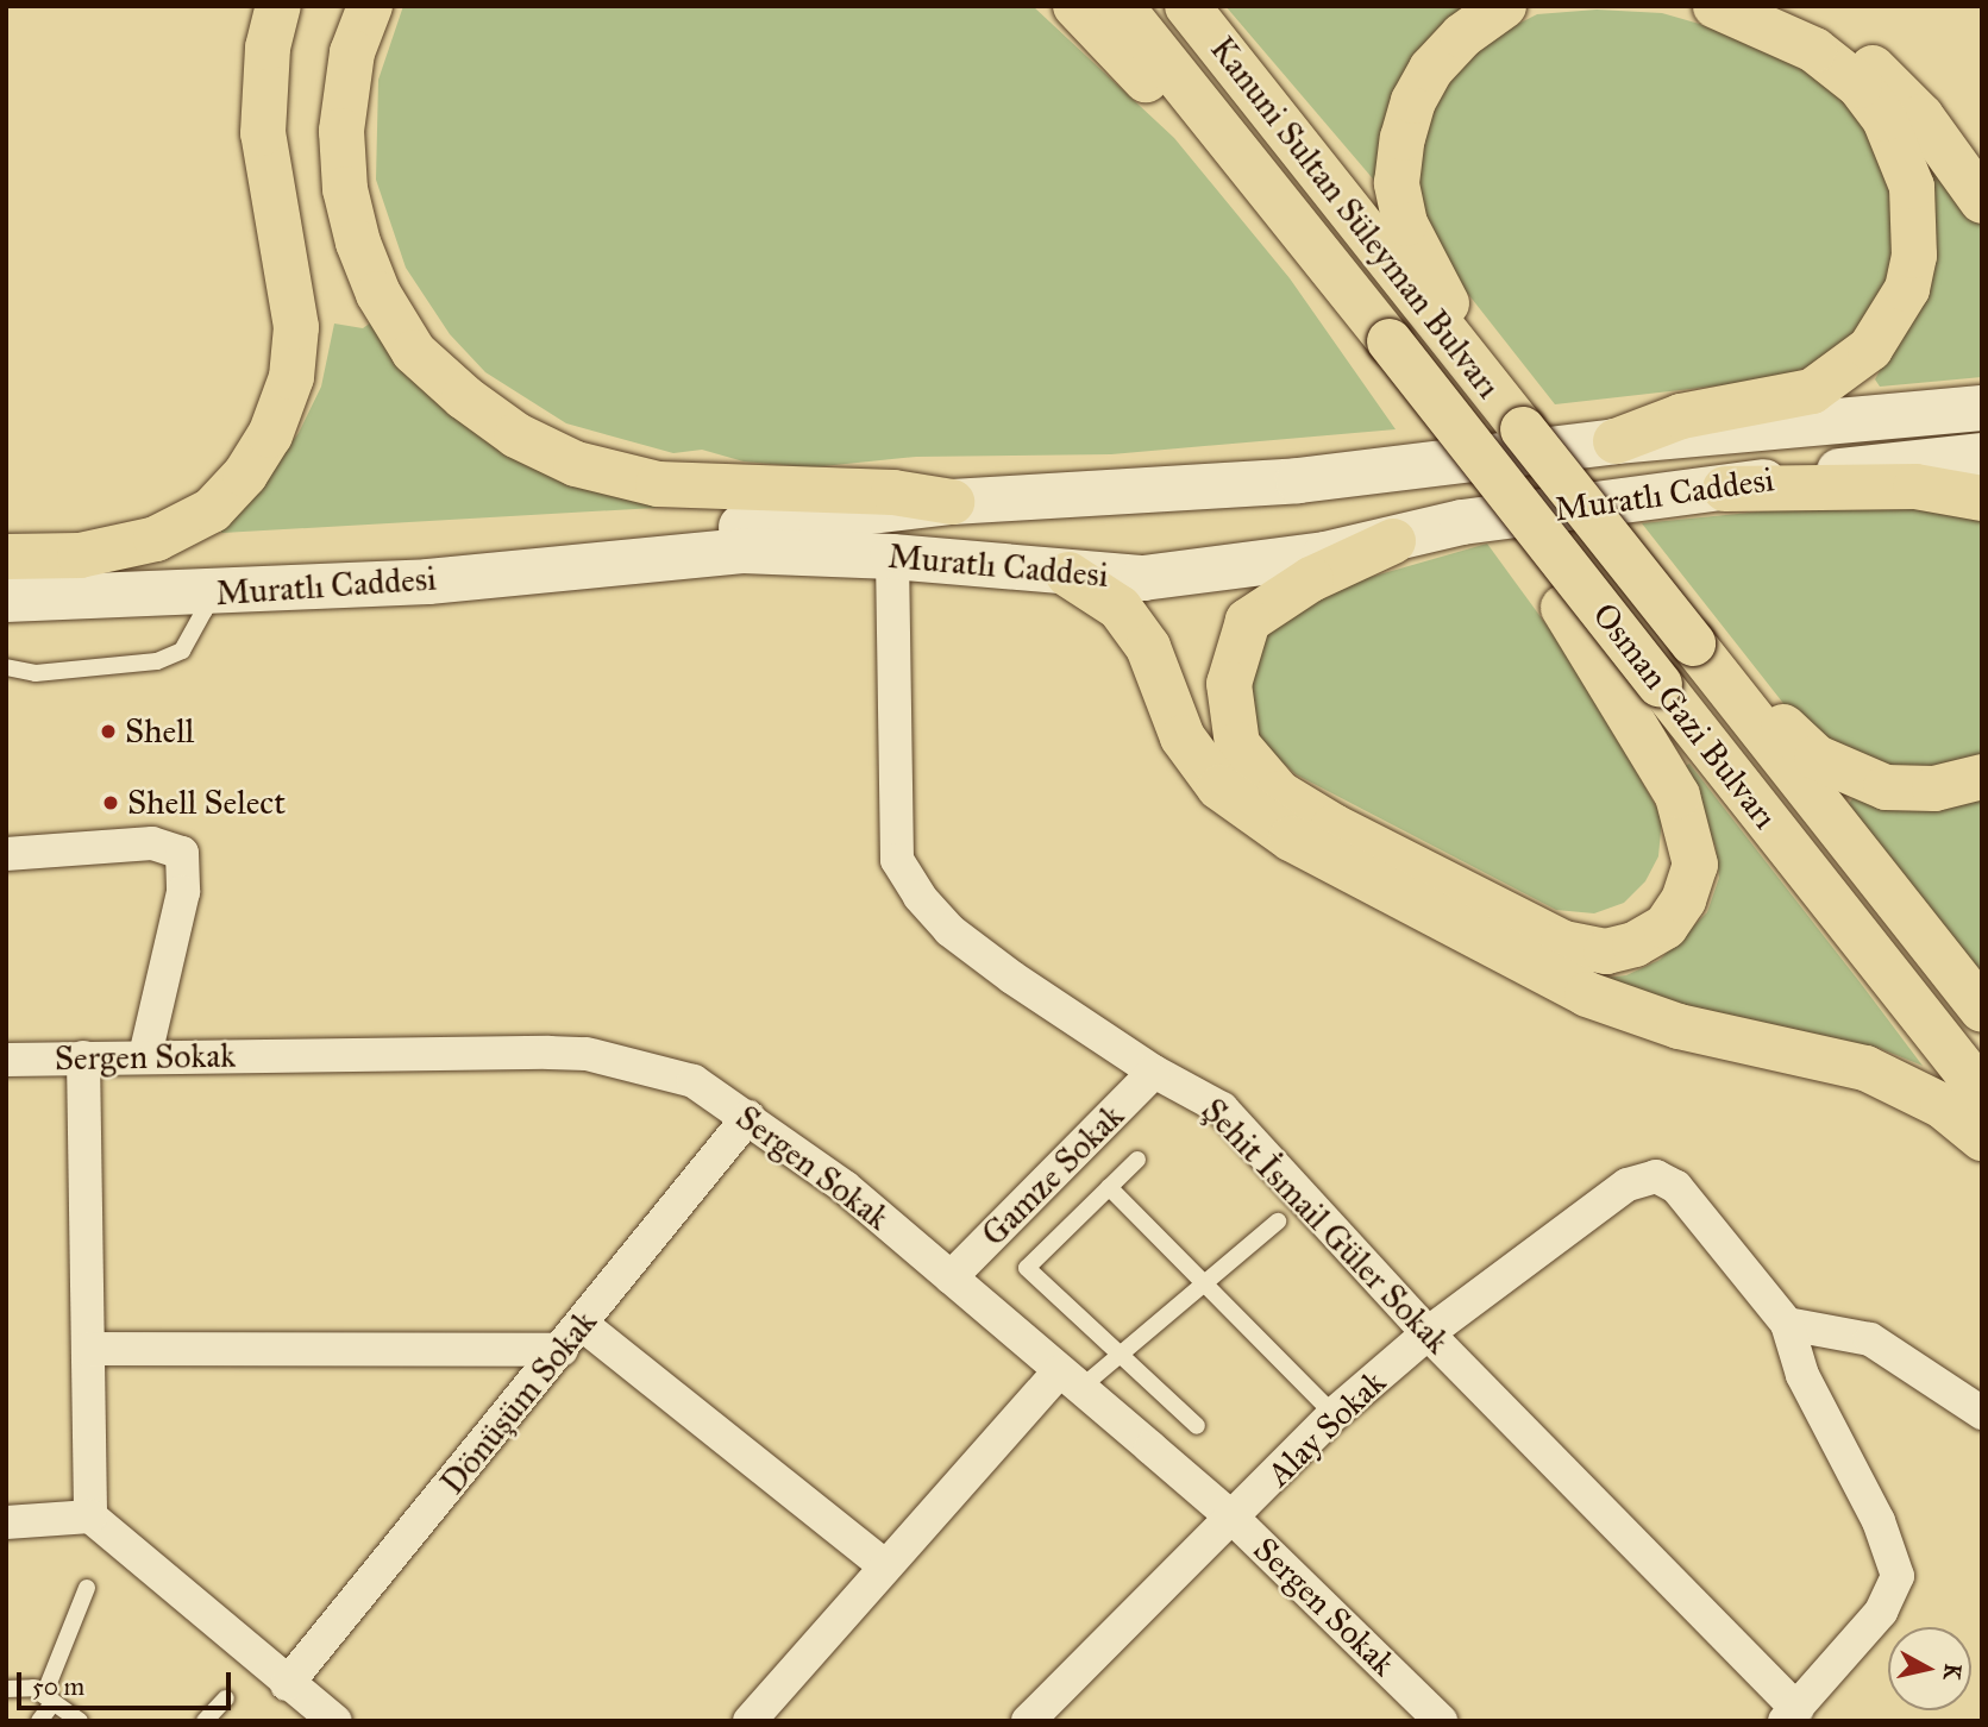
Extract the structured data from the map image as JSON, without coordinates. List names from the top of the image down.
{
  "streets": {
    "highway": ["Kanuni Sultan Süleyman Bulvarı", "Osman Gazi Bulvarı"],
    "main road": ["Muratlı Caddesi"],
    "street": [
      "Sergen Sokak",
      "Gamze Sokak",
      "Şehit İsmail Güler Sokak",
      "Dönüşüm Sokak",
      "Alay Sokak"
    ]
  },
  "crossings": [
    ["Kanuni Sultan Süleyman Bulvarı", "Osman Gazi Bulvarı"],
    ["Muratlı Caddesi", "Şehit İsmail Güler Sokak"],
    ["Sergen Sokak", "Gamze Sokak"],
    ["Sergen Sokak", "Dönüşüm Sokak"],
    ["Sergen Sokak", "Alay Sokak"],
    ["Gamze Sokak", "Şehit İsmail Güler Sokak"],
    ["Şehit İsmail Güler Sokak", "Alay Sokak"]
  ],
  "places": ["Shell", "Shell Select"],
  "scale_bar": "50 m",
  "north": "right"
}
